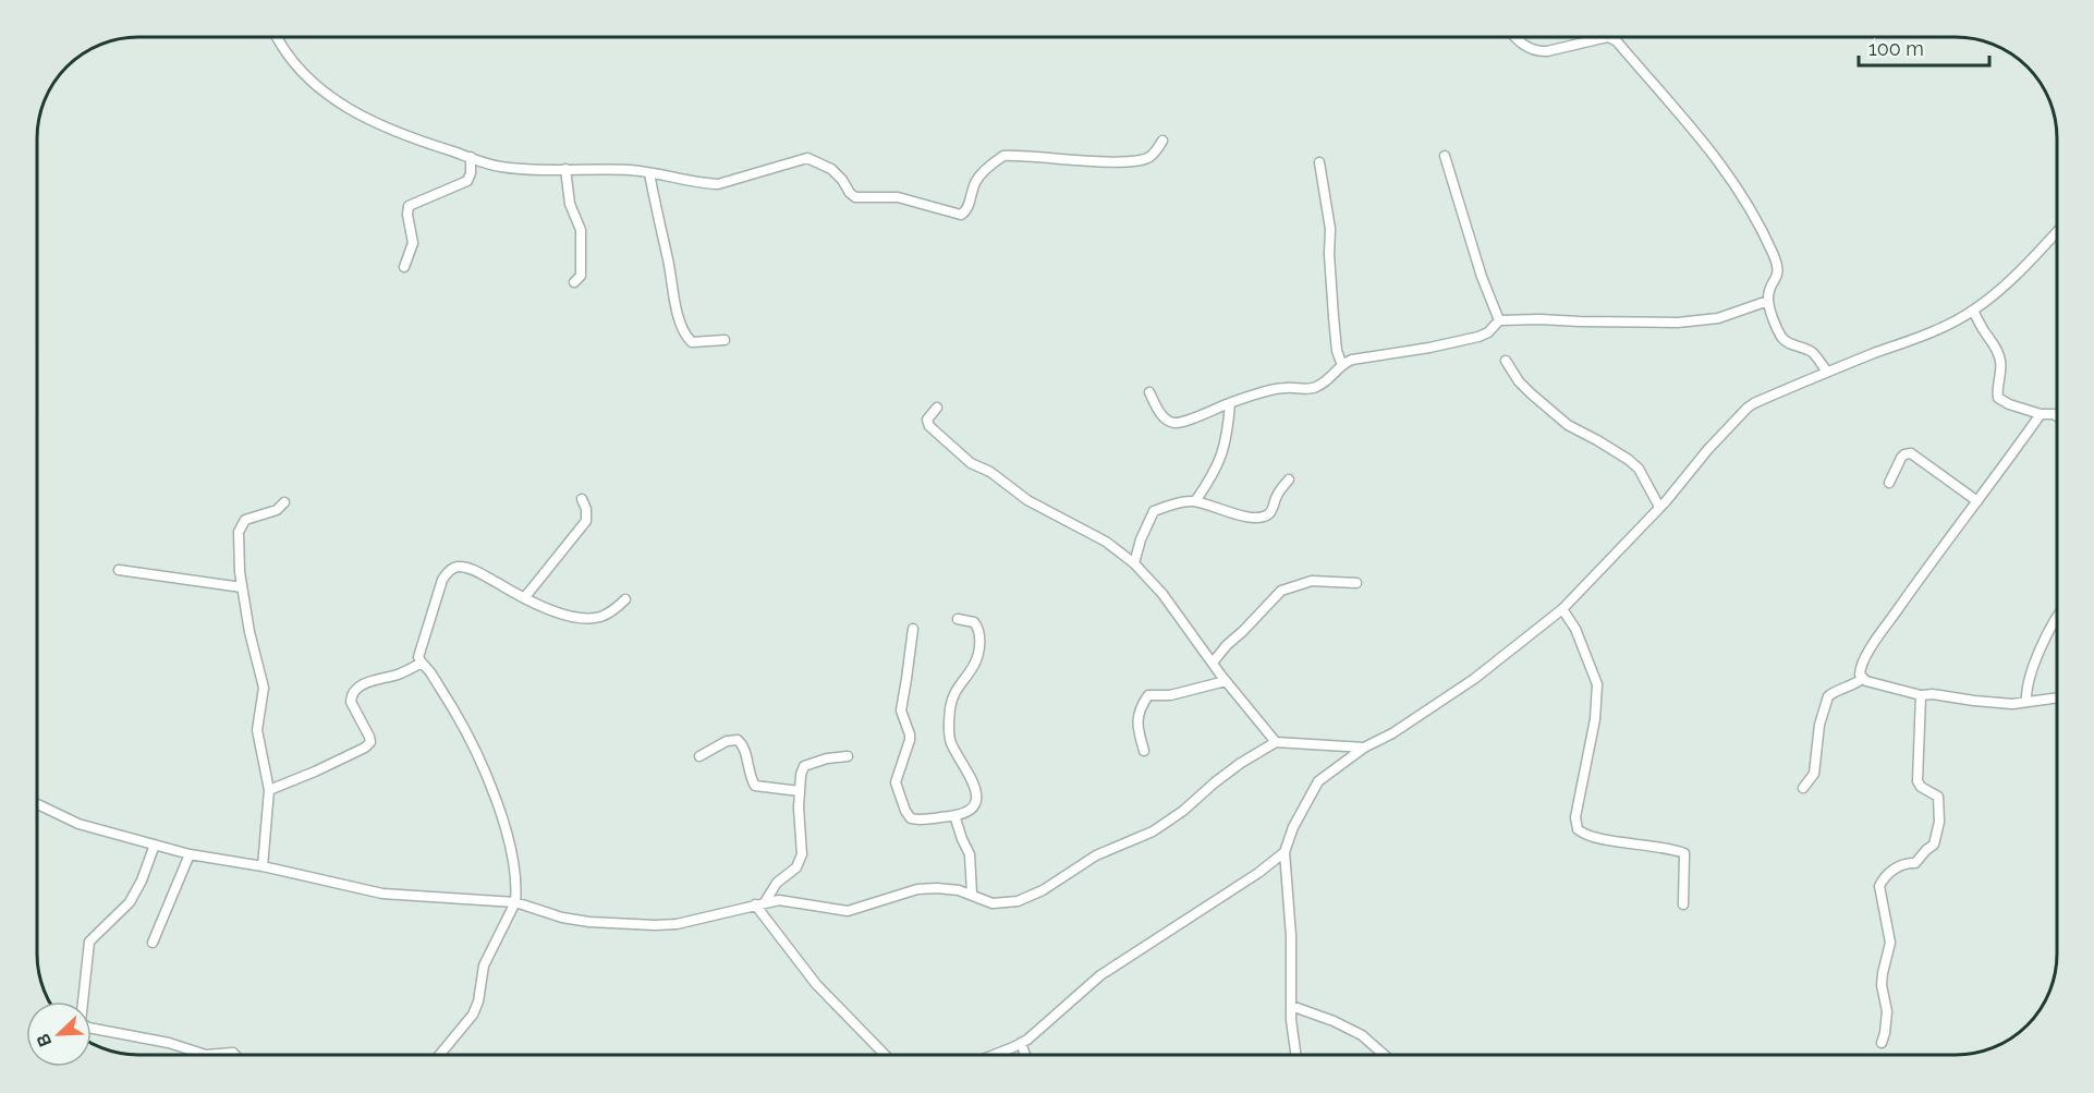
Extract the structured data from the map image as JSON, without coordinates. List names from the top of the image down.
{
  "scale_bar": "100 m",
  "north": "bottom left"
}
